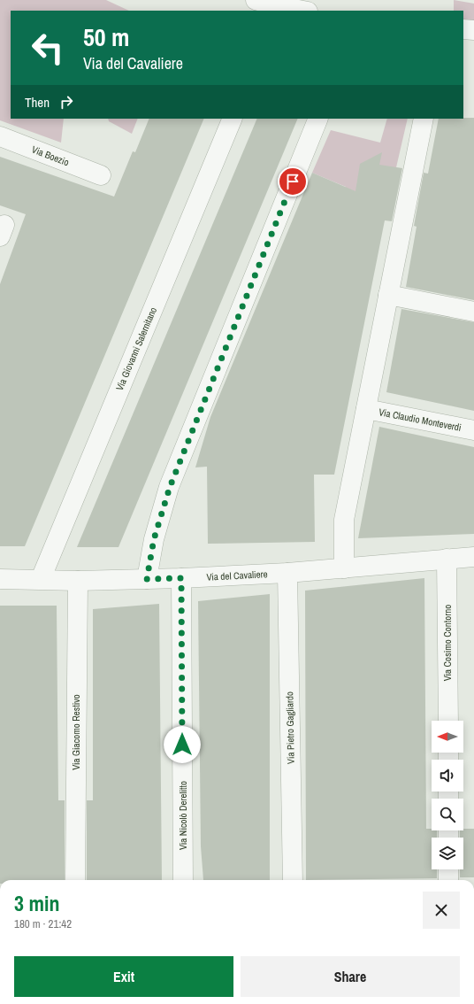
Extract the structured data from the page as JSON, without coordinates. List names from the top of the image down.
{
  "streets": {
    "street": [
      "Via Boezio",
      "Via Giovanni Salernitano",
      "Via Claudio Monteverdi",
      "Via del Cavaliere",
      "Via Cosimo Contorno",
      "Via Pietro Gagliardo",
      "Via Giacomo Restivo",
      "Via Nicolò Derelitto"
    ]
  },
  "crossings": [
    ["Via Giovanni Salernitano", "Via del Cavaliere"],
    ["Via del Cavaliere", "Via Cosimo Contorno"],
    ["Via del Cavaliere", "Via Pietro Gagliardo"],
    ["Via del Cavaliere", "Via Giacomo Restivo"],
    ["Via del Cavaliere", "Via Nicolò Derelitto"]
  ],
  "north": "left",
  "page": {
    "turn": ["50 m", "Via del Cavaliere"],
    "then": "Then",
    "heading": ["3 min", "180 m · 21:42"],
    "buttons": ["Exit", "Share"]
  }
}
